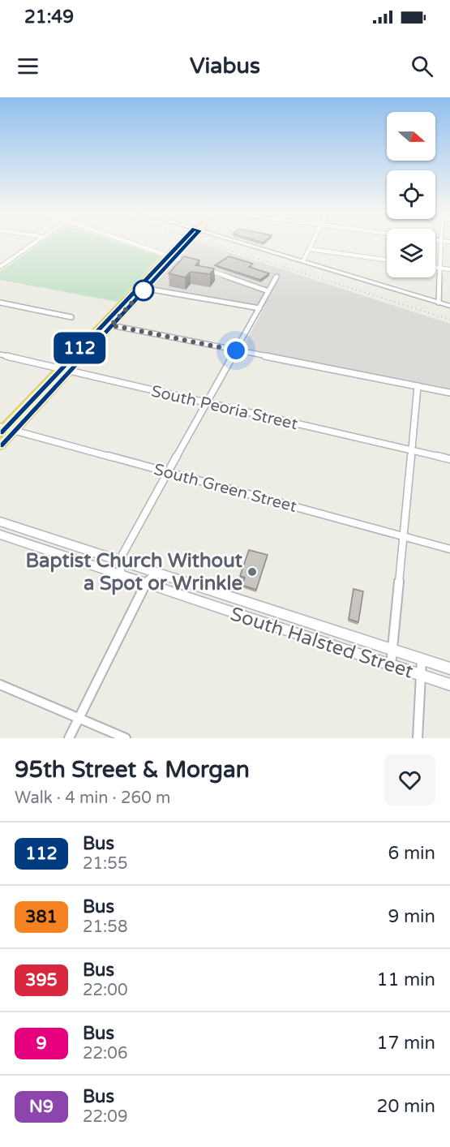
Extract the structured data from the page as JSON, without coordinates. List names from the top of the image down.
{
  "streets": {
    "main road": ["South Halsted Street"],
    "street": ["South Peoria Street", "South Green Street"]
  },
  "places": ["Baptist Church Without a Spot or Wrinkle"],
  "lines": ["bus line 112"],
  "north": "right",
  "page": {
    "status": "21:49",
    "header": "Viabus",
    "on_map": "112",
    "heading": ["95th Street & Morgan", "Walk · 4 min · 260 m"],
    "list": [
      {
        "mark": "112",
        "name": "Bus",
        "note": "21:55",
        "value": "6 min"
      },
      {
        "mark": "381",
        "name": "Bus",
        "note": "21:58",
        "value": "9 min"
      },
      {
        "mark": "395",
        "name": "Bus",
        "note": "22:00",
        "value": "11 min"
      },
      {
        "mark": "9",
        "name": "Bus",
        "note": "22:06",
        "value": "17 min"
      },
      {
        "mark": "N9",
        "name": "Bus",
        "note": "22:09",
        "value": "20 min"
      }
    ]
  }
}
